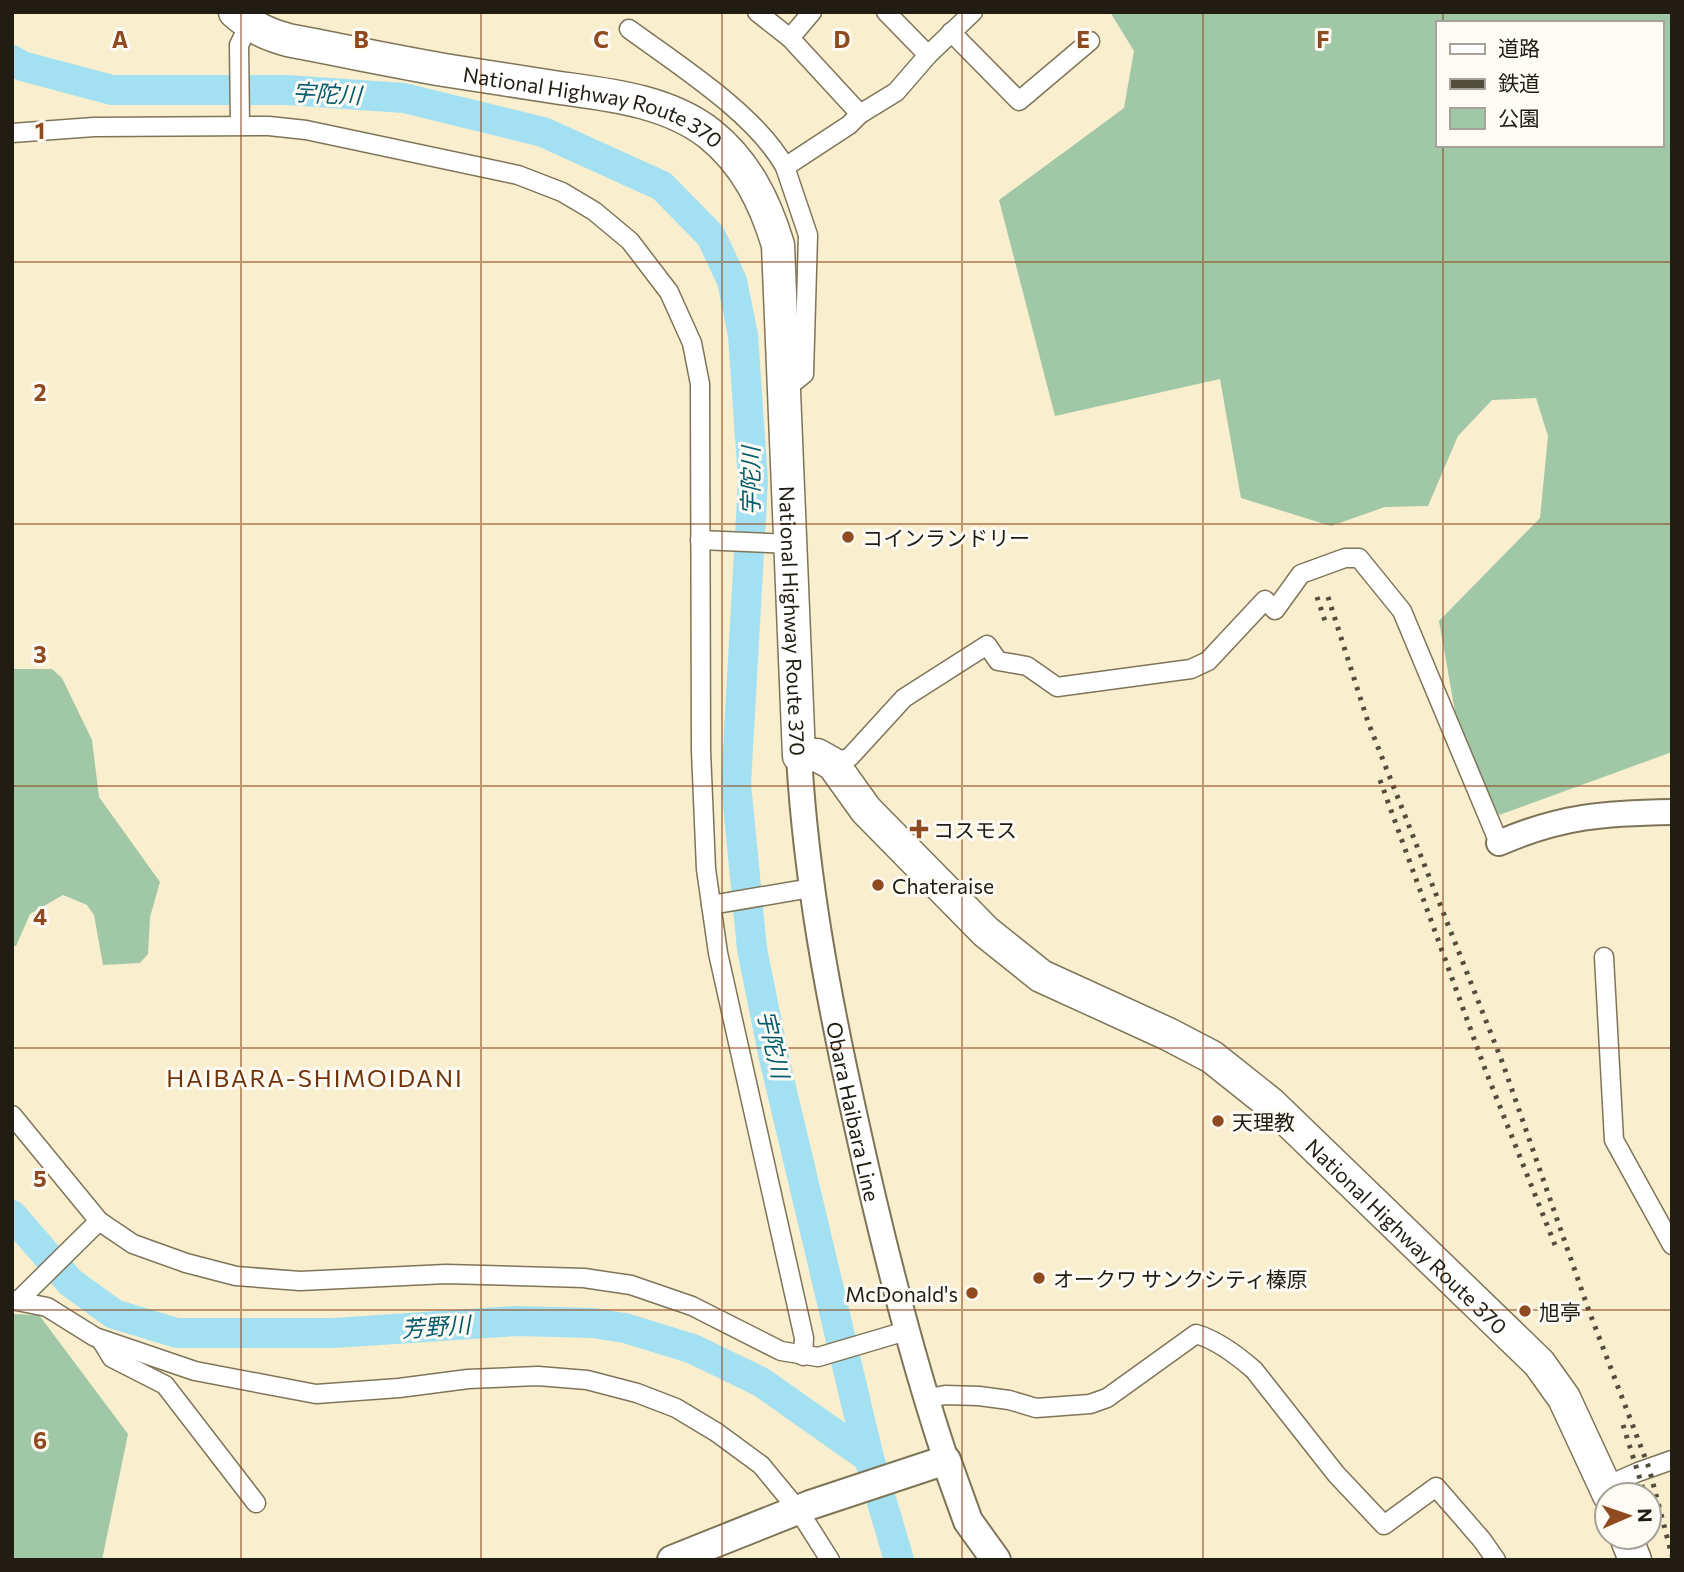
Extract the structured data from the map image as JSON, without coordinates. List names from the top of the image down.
{
  "streets": {
    "highway": ["National Highway Route 370"],
    "main road": ["Obara Haibara Line"]
  },
  "crossings": [
    ["National Highway Route 370", "Obara Haibara Line"]
  ],
  "districts": ["HAIBARA-SHIMOIDANI"],
  "water": ["宇陀川", "芳野川"],
  "places": {
    "other": [
      "コインランドリー",
      "Chateraise",
      "天理教",
      "オークワ サンクシティ榛原",
      "McDonald's",
      "旭亭"
    ],
    "health": ["コスモス"]
  },
  "legend": ["道路", "鉄道", "公園"],
  "north": "right",
  "grid": {
    "columns": [
      "A",
      "B",
      "C",
      "D",
      "E",
      "F"
    ],
    "rows": [
      "1",
      "2",
      "3",
      "4",
      "5",
      "6"
    ]
  }
}
